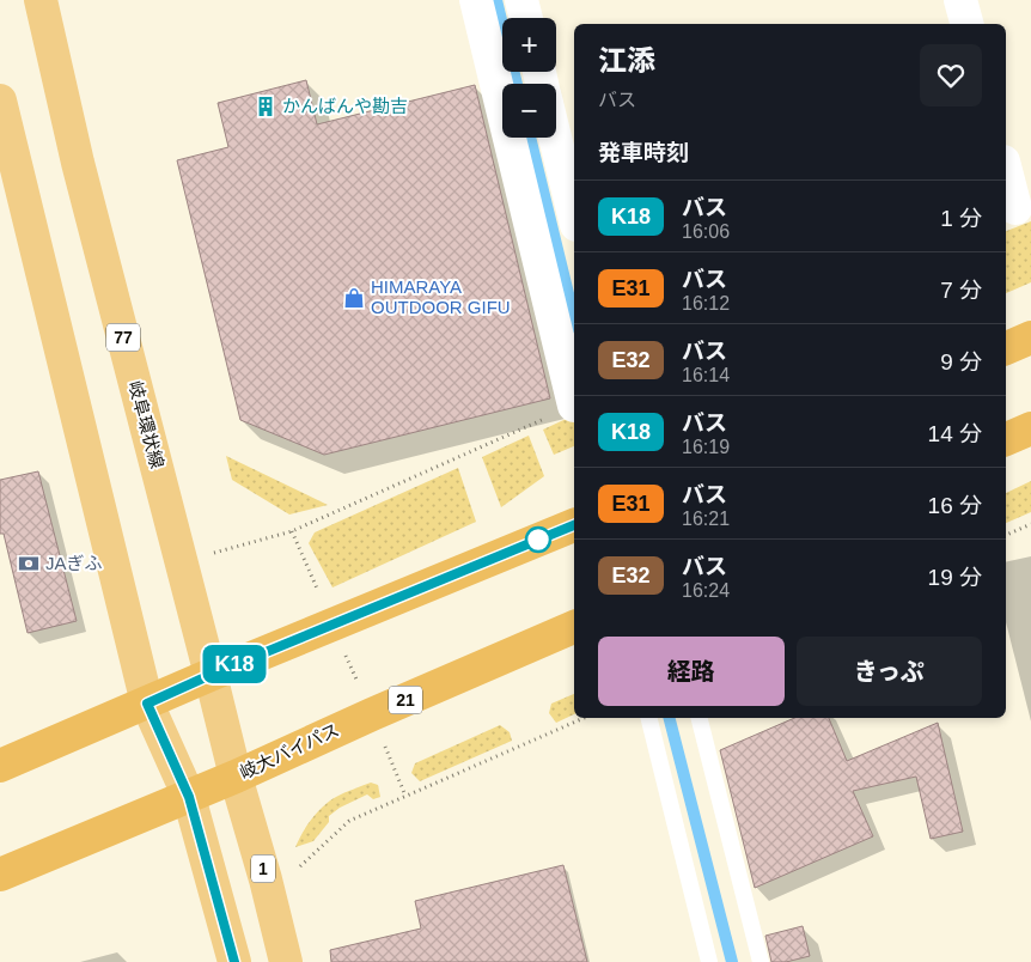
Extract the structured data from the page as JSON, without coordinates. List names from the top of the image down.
{
  "streets": {
    "highway": ["21", "岐大バイパス"],
    "main road": ["77", "岐阜環状線", "1"]
  },
  "crossings": [
    ["77", "岐阜環状線"],
    ["77", "岐大バイパス"],
    ["77", "1"],
    ["岐大バイパス", "1"]
  ],
  "places": {
    "building": ["かんばんや勘吉"],
    "shop": ["HIMARAYA OUTDOOR GIFU"],
    "bank": ["JAぎふ"]
  },
  "lines": ["bus line K18"],
  "page": {
    "on_map": "K18",
    "map_buttons": ["+", "−"],
    "heading": [
      ["江添", "バス"],
      "発車時刻"
    ],
    "list": [
      {
        "mark": "K18",
        "name": "バス",
        "note": "16:06",
        "value": "1 分"
      },
      {
        "mark": "E31",
        "name": "バス",
        "note": "16:12",
        "value": "7 分"
      },
      {
        "mark": "E32",
        "name": "バス",
        "note": "16:14",
        "value": "9 分"
      },
      {
        "mark": "K18",
        "name": "バス",
        "note": "16:19",
        "value": "14 分"
      },
      {
        "mark": "E31",
        "name": "バス",
        "note": "16:21",
        "value": "16 分"
      },
      {
        "mark": "E32",
        "name": "バス",
        "note": "16:24",
        "value": "19 分"
      }
    ],
    "buttons": ["経路", "きっぷ"]
  }
}
